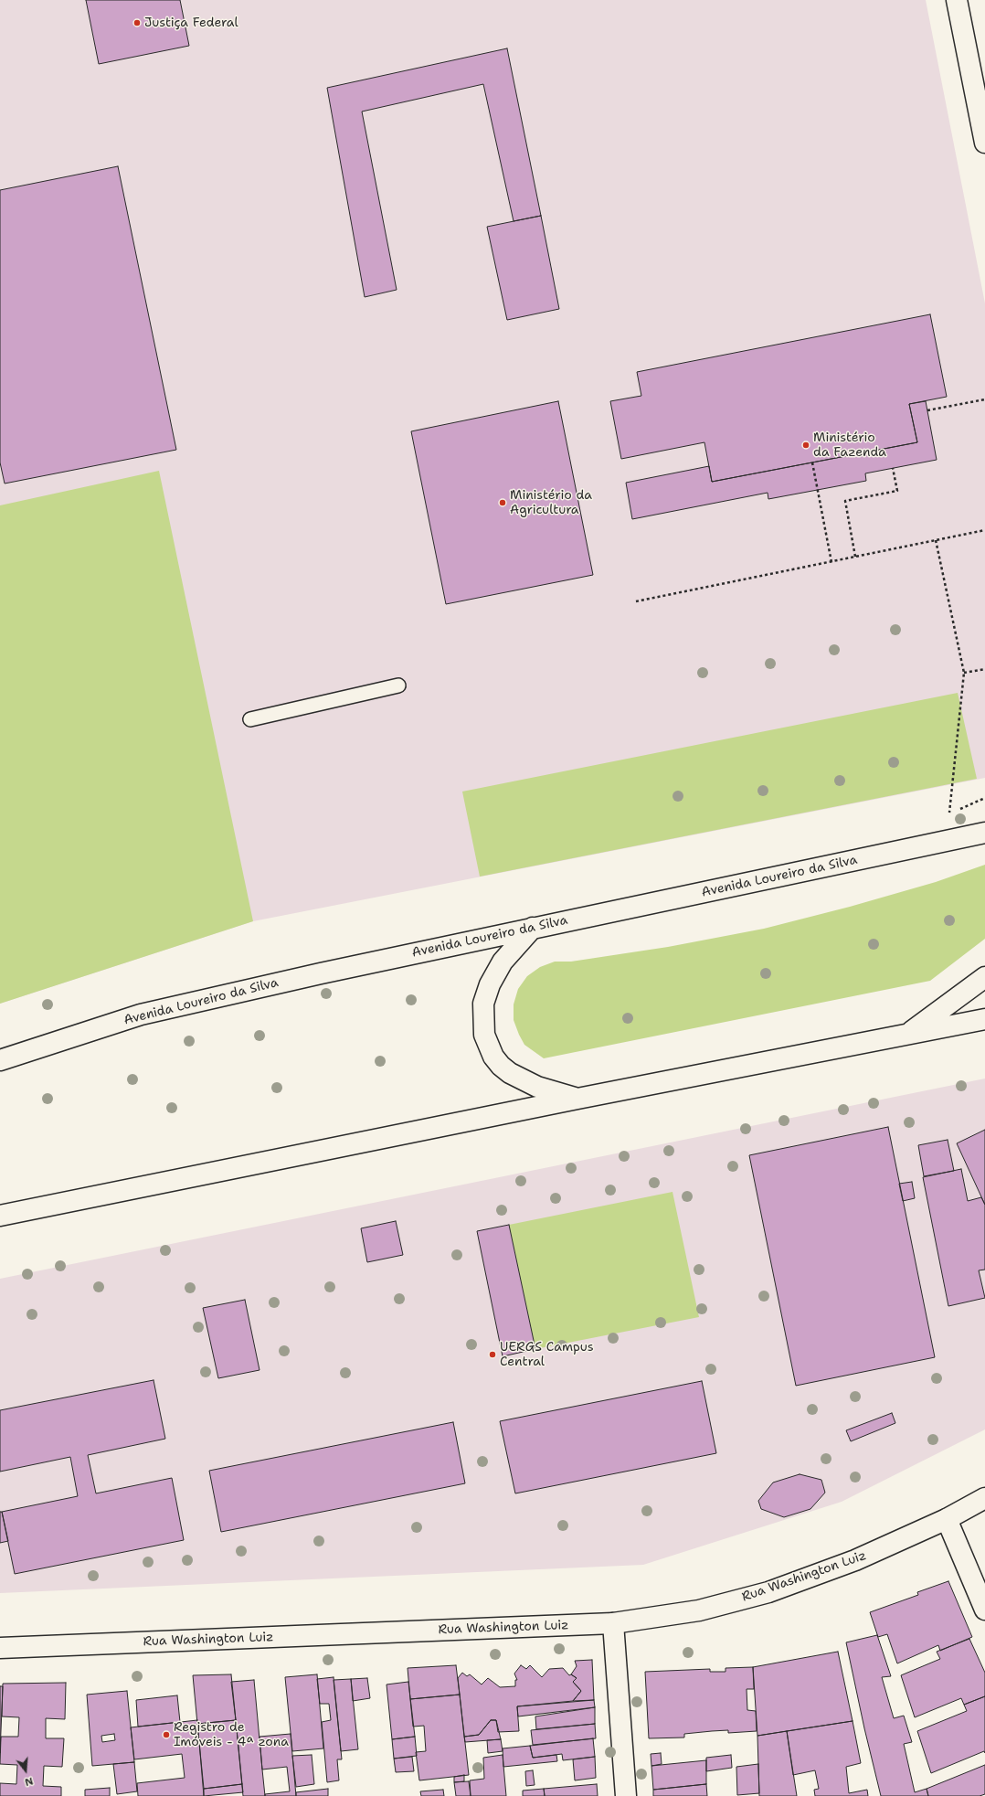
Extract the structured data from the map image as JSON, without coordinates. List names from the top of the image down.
{
  "streets": {
    "main road": ["Avenida Loureiro da Silva", "Rua Washington Luiz"]
  },
  "places": [
    "Justiça Federal",
    "Ministério da Fazenda",
    "Ministério da Agricultura",
    "UERGS Campus Central",
    "Registro de Imóveis - 4ª zona"
  ],
  "north": "bottom"
}
